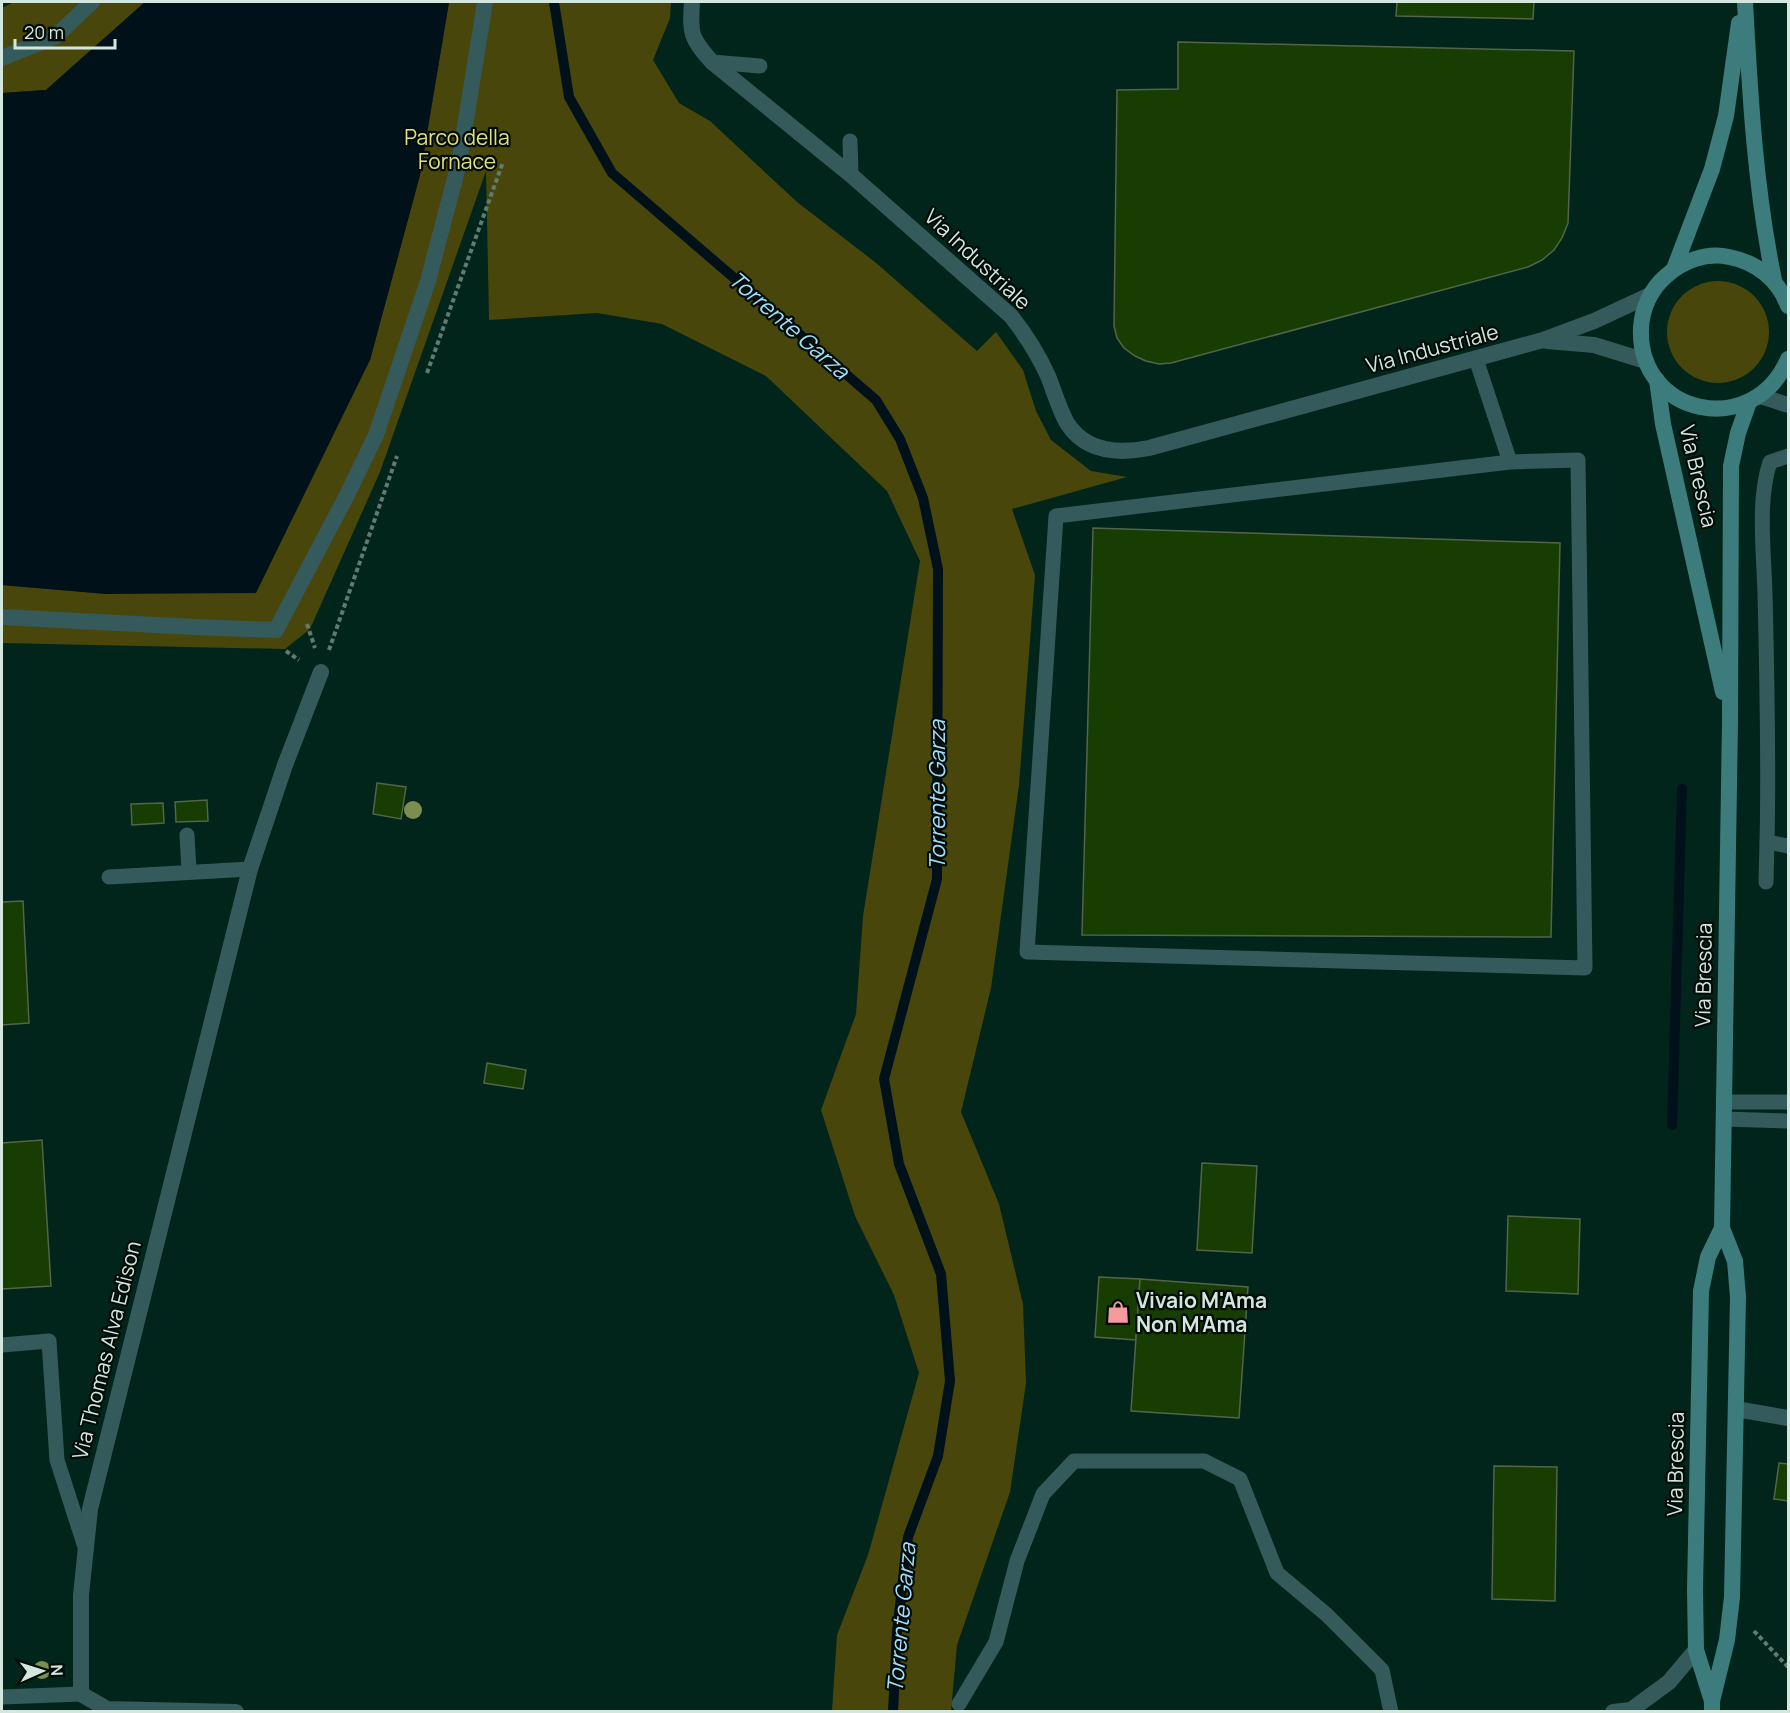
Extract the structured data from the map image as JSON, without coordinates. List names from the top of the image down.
{
  "streets": {
    "main road": ["Via Brescia"],
    "street": ["Via Industriale", "Via Thomas Alva Edison"]
  },
  "crossings": [
    ["Via Industriale", "Via Brescia"]
  ],
  "water": ["Torrente Garza"],
  "parks": ["Parco della Fornace"],
  "places": {
    "shop": ["Vivaio M'Ama Non M'Ama"]
  },
  "scale_bar": "20 m",
  "north": "right"
}
